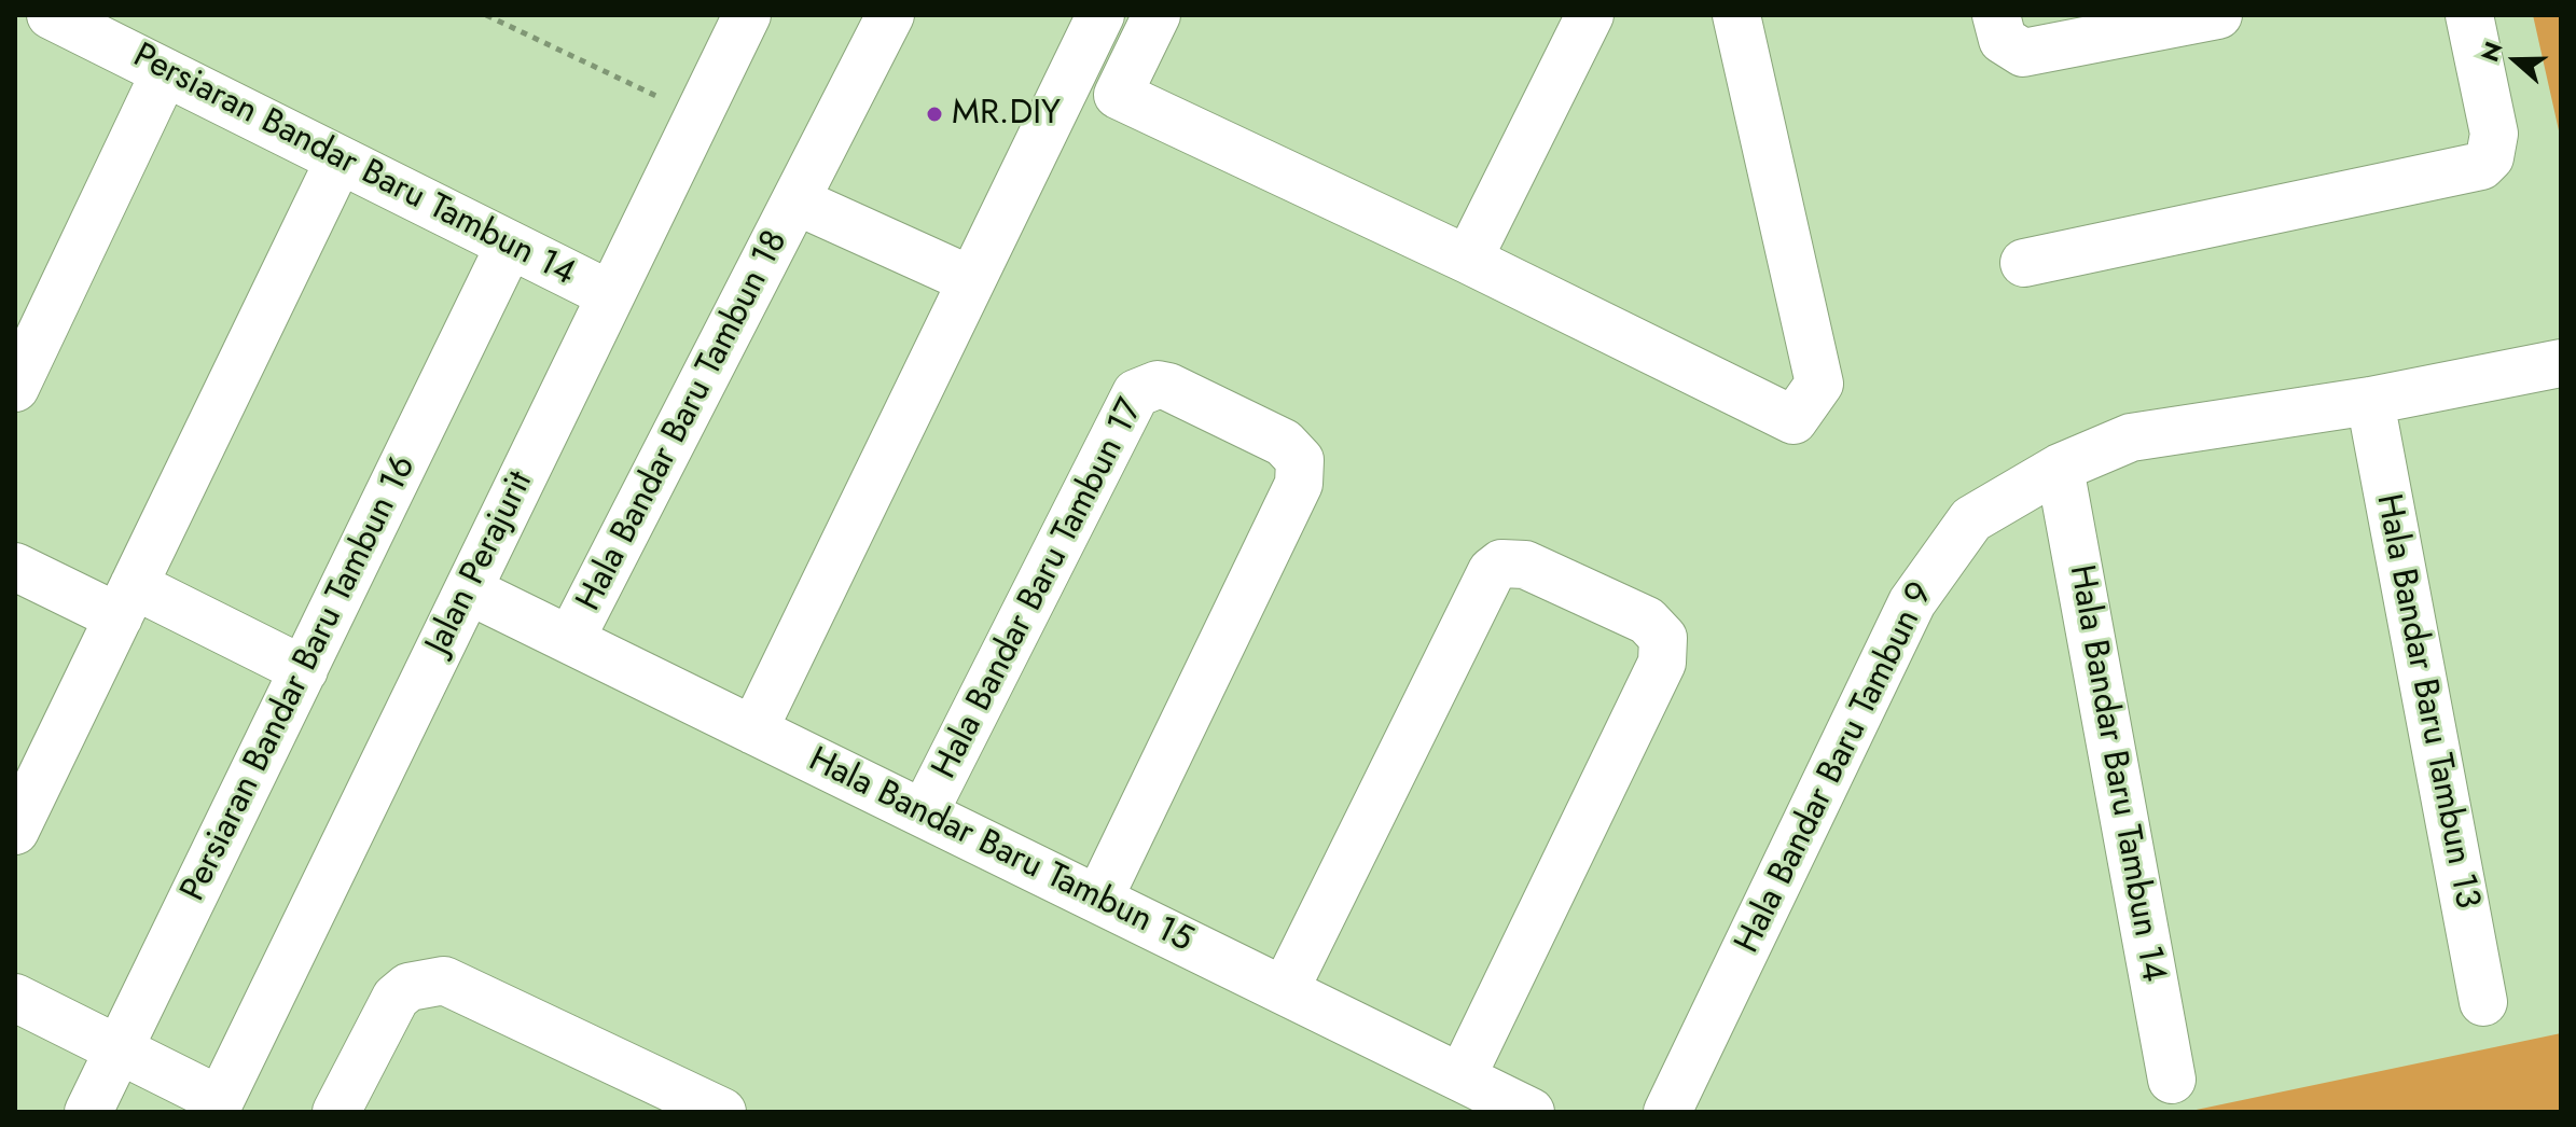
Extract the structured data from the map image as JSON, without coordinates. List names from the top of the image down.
{
  "streets": {
    "street": [
      "Persiaran Bandar Baru Tambun 14",
      "Hala Bandar Baru Tambun 18",
      "Jalan Perajurit",
      "Hala Bandar Baru Tambun 17",
      "Persiaran Bandar Baru Tambun 16",
      "Hala Bandar Baru Tambun 13",
      "Hala Bandar Baru Tambun 9",
      "Hala Bandar Baru Tambun 14",
      "Hala Bandar Baru Tambun 15"
    ]
  },
  "crossings": [
    ["Persiaran Bandar Baru Tambun 14", "Jalan Perajurit"],
    ["Persiaran Bandar Baru Tambun 14", "Persiaran Bandar Baru Tambun 16"],
    ["Hala Bandar Baru Tambun 18", "Hala Bandar Baru Tambun 15"],
    ["Jalan Perajurit", "Hala Bandar Baru Tambun 15"],
    ["Hala Bandar Baru Tambun 17", "Hala Bandar Baru Tambun 15"],
    ["Hala Bandar Baru Tambun 13", "Hala Bandar Baru Tambun 9"],
    ["Hala Bandar Baru Tambun 9", "Hala Bandar Baru Tambun 14"]
  ],
  "places": ["MR.DIY"],
  "north": "left"
}
